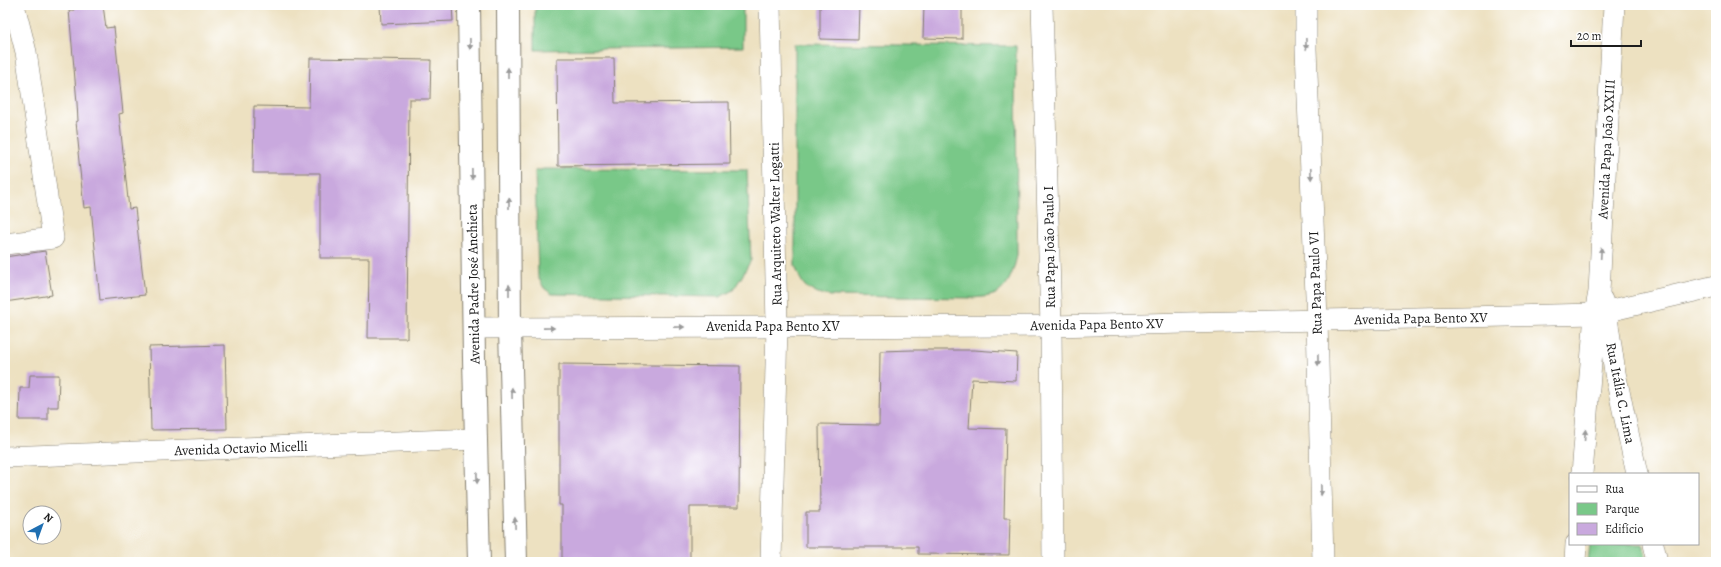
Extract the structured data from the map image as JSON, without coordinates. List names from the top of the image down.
{
  "streets": {
    "main road": ["Avenida Padre José Anchieta"],
    "street": [
      "Avenida Papa João XXIII",
      "Rua Arquiteto Walter Logatti",
      "Rua Papa João Paulo I",
      "Rua Papa Paulo VI",
      "Avenida Papa Bento XV",
      "Rua Itália C. Lima",
      "Avenida Octavio Micelli"
    ]
  },
  "crossings": [
    ["Avenida Papa João XXIII", "Avenida Papa Bento XV"],
    ["Avenida Papa João XXIII", "Rua Itália C. Lima"],
    ["Rua Arquiteto Walter Logatti", "Avenida Papa Bento XV"],
    ["Rua Papa João Paulo I", "Avenida Papa Bento XV"],
    ["Rua Papa Paulo VI", "Avenida Papa Bento XV"],
    ["Avenida Padre José Anchieta", "Avenida Papa Bento XV"],
    ["Avenida Padre José Anchieta", "Avenida Octavio Micelli"],
    ["Avenida Papa Bento XV", "Rua Itália C. Lima"]
  ],
  "one_way": ["Avenida Papa João XXIII", "Rua Papa Paulo VI"],
  "legend": ["Rua", "Parque", "Edifício"],
  "scale_bar": "20 m",
  "north": "top right"
}
